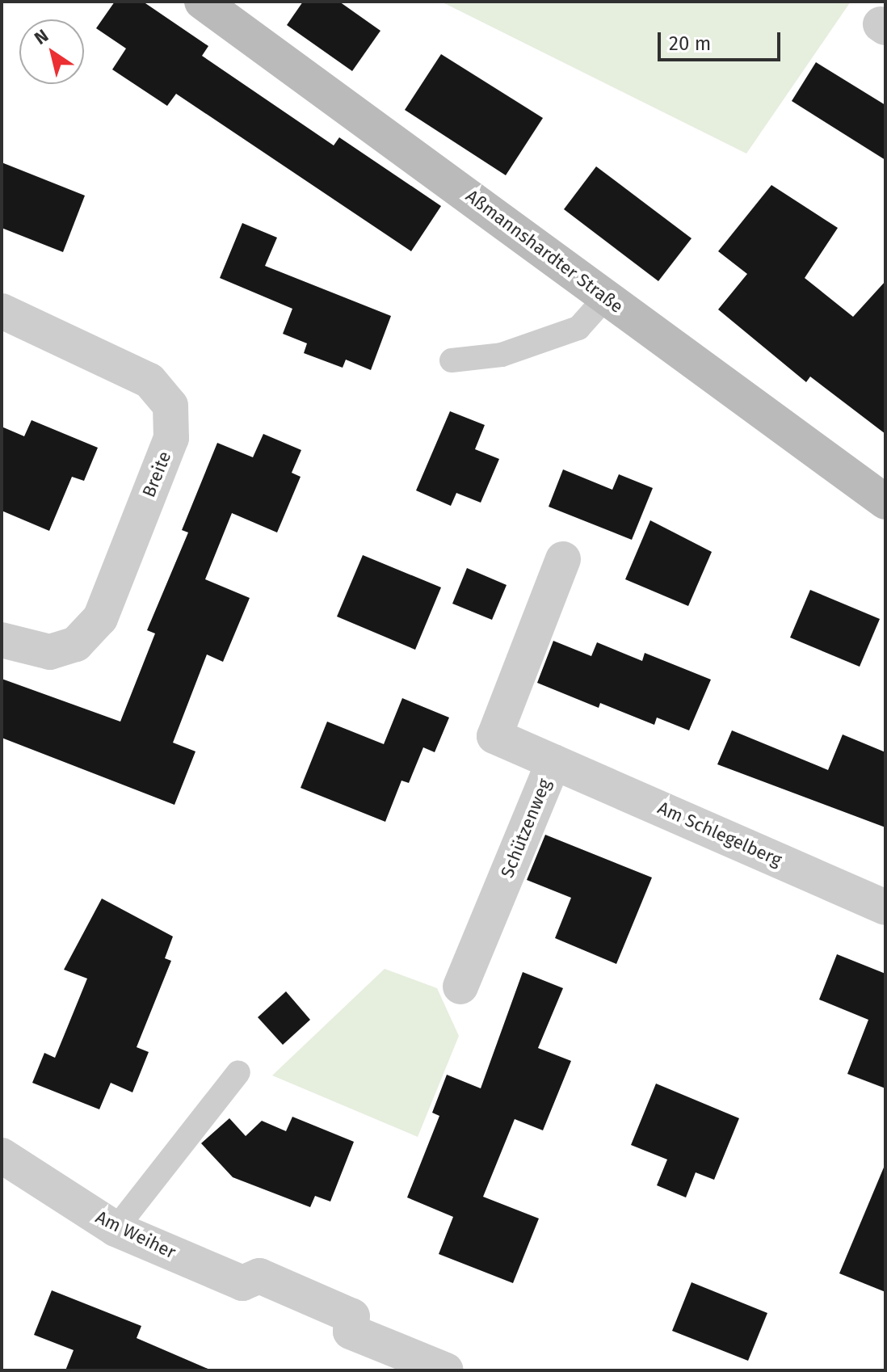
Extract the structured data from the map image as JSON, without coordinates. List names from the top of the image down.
{
  "streets": {
    "main road": ["Aßmannshardter Straße"],
    "street": [
      "Breite",
      "Schützenweg",
      "Am Schlegelberg",
      "Am Weiher"
    ]
  },
  "crossings": [
    ["Schützenweg", "Am Schlegelberg"]
  ],
  "scale_bar": "20 m",
  "north": "top left"
}
